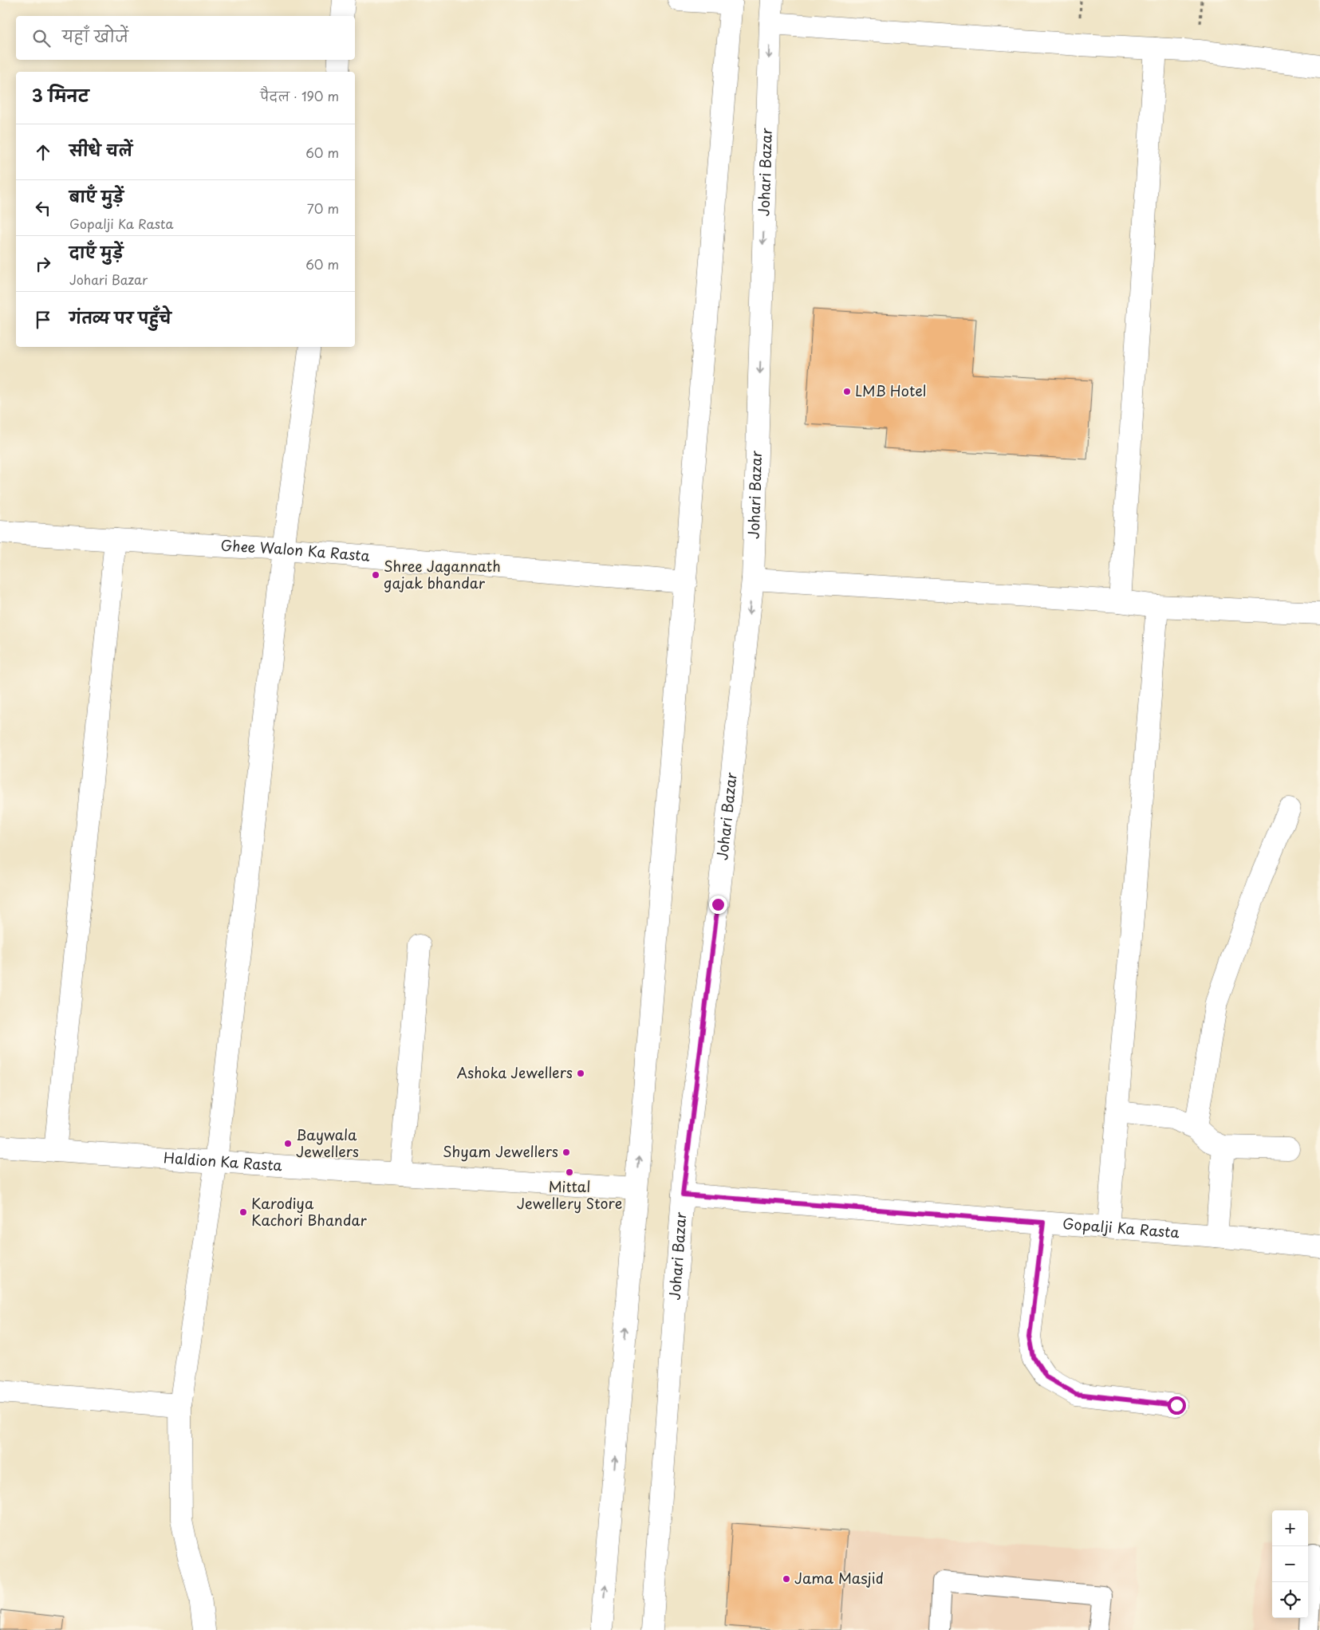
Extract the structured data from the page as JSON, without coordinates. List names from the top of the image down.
{
  "streets": {
    "street": [
      "Johari Bazar",
      "Ghee Walon Ka Rasta",
      "Haldion Ka Rasta",
      "Gopalji Ka Rasta"
    ]
  },
  "crossings": [
    ["Johari Bazar", "Gopalji Ka Rasta"]
  ],
  "places": [
    "LMB Hotel",
    "Shree Jagannath gajak bhandar",
    "Ashoka Jewellers",
    "Baywala Jewellers",
    "Shyam Jewellers",
    "Mittal Jewellery Store",
    "Karodiya Kachori Bhandar",
    "Jama Masjid"
  ],
  "page": {
    "search": "यहाँ खोजें",
    "heading": ["3 मिनट", "पैदल · 190 m"],
    "list": [
      ["सीधे चलें", "60 m"],
      ["बाएँ मुड़ें", "Gopalji Ka Rasta", "70 m"],
      ["दाएँ मुड़ें", "Johari Bazar", "60 m"],
      "गंतव्य पर पहुँचे"
    ],
    "map_buttons": ["+", "−"]
  }
}
